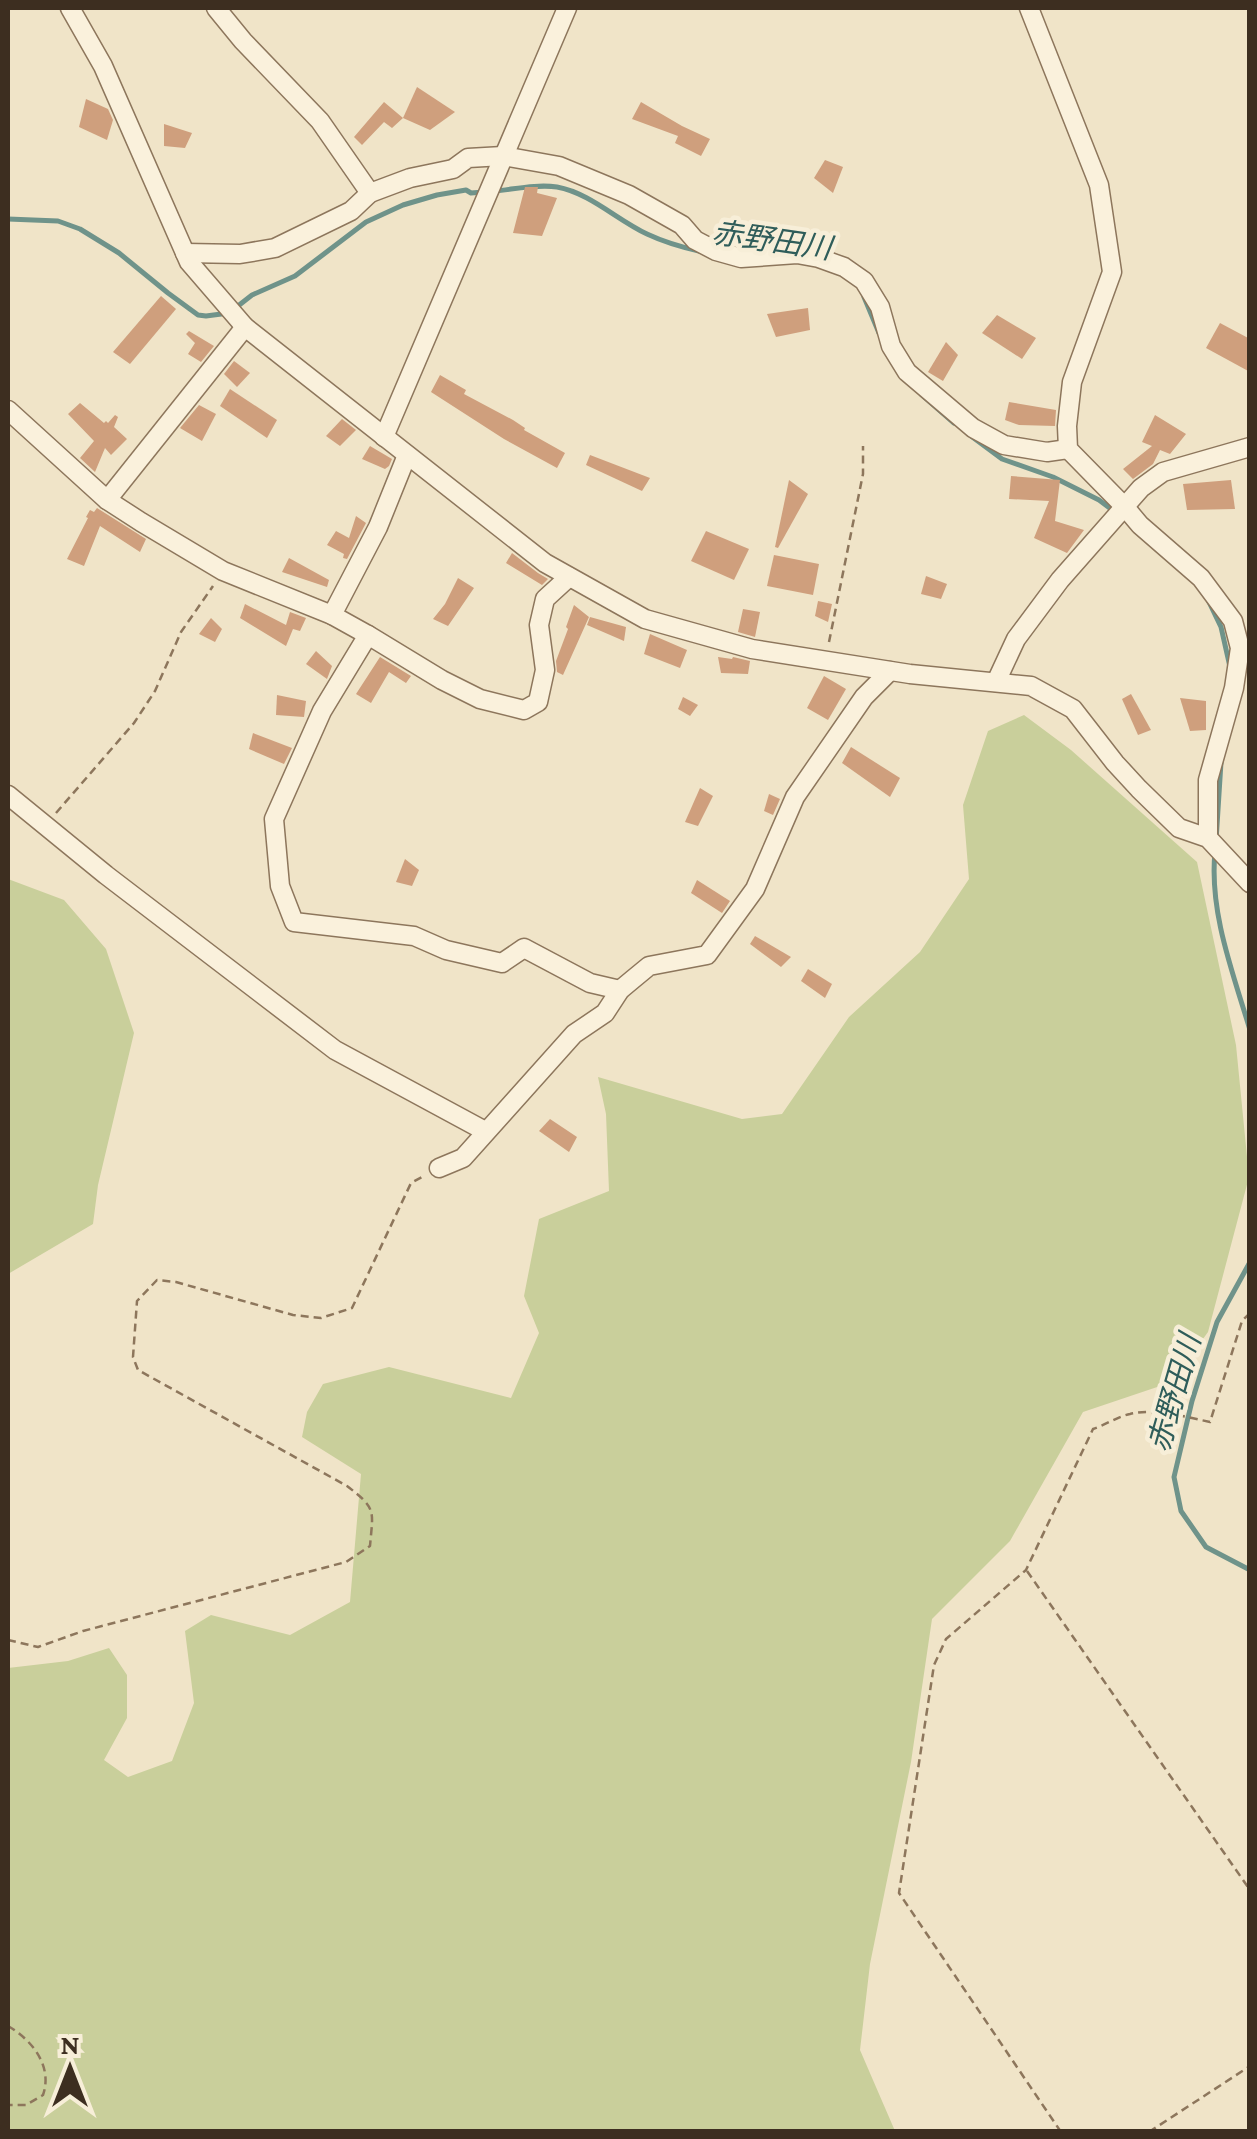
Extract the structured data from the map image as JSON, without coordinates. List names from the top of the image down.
{
  "water": ["赤野田川"],
  "north": "top"
}
